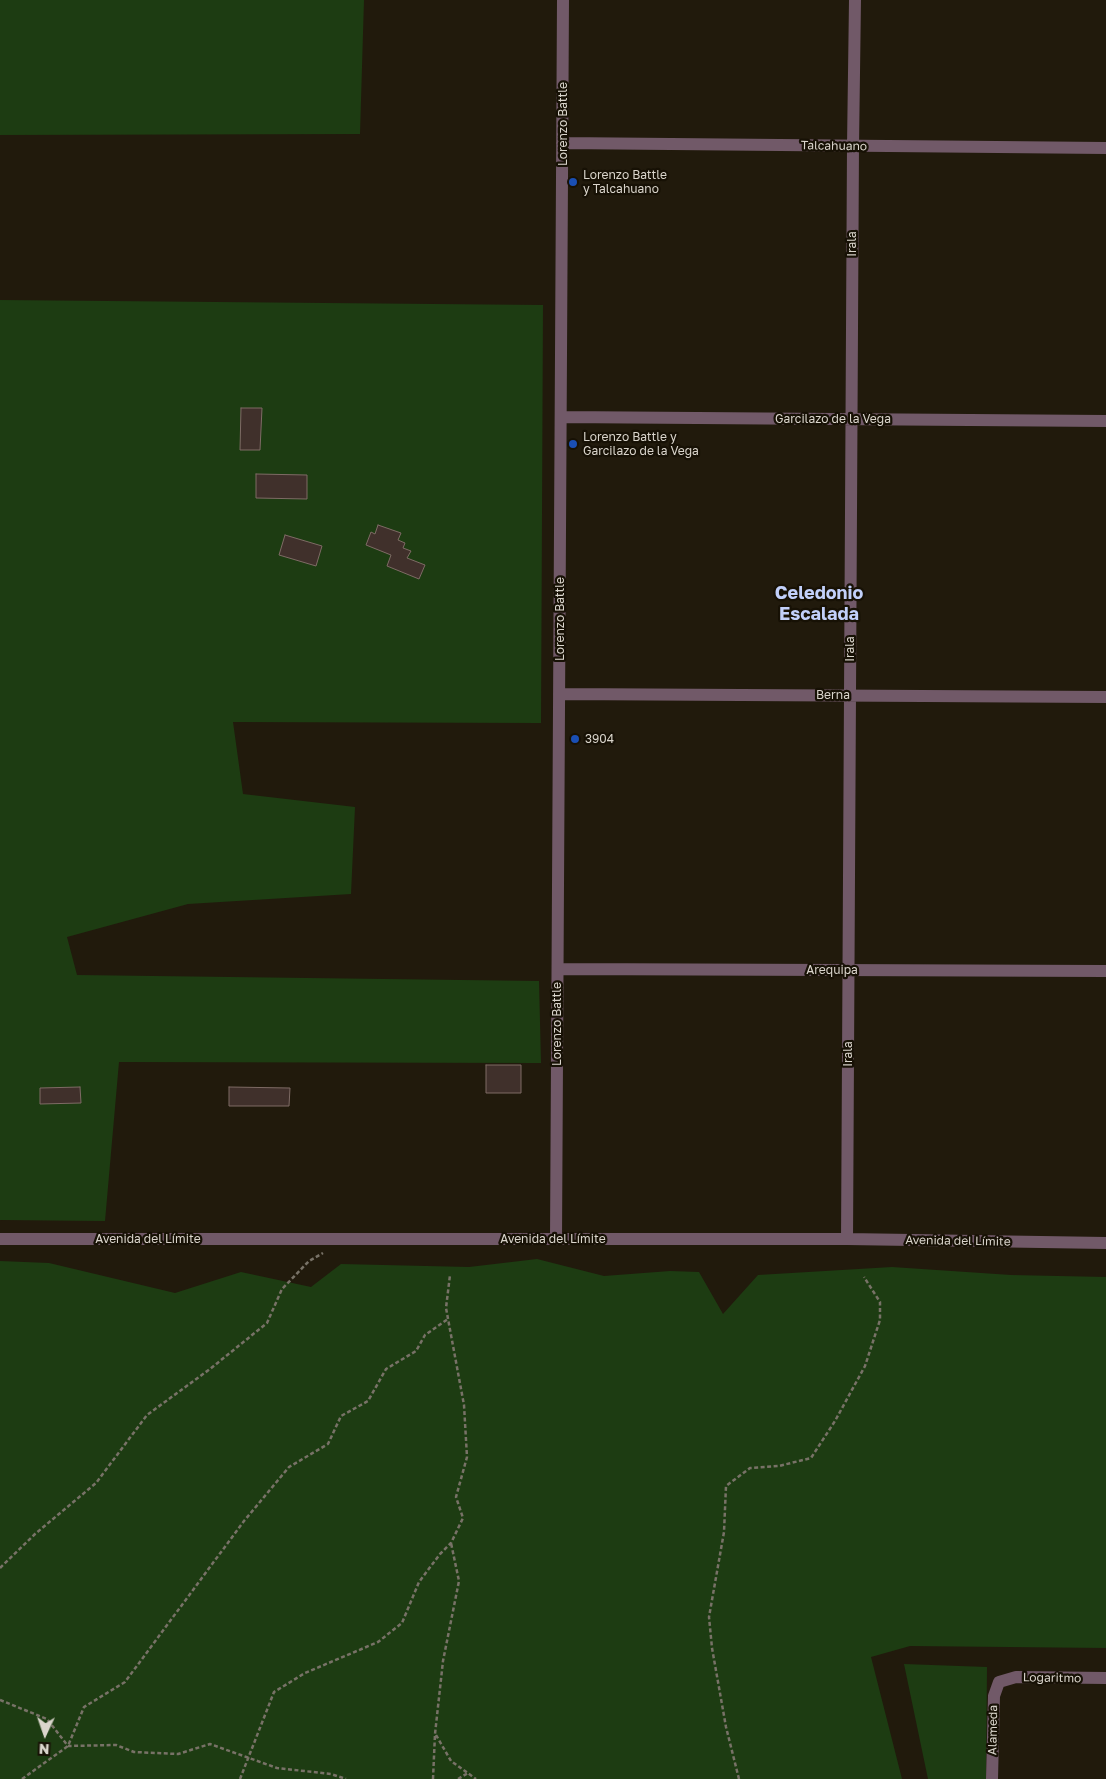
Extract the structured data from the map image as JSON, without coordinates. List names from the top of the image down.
{
  "streets": {
    "street": [
      "Lorenzo Battle",
      "Talcahuano",
      "Irala",
      "Garcilazo de la Vega",
      "Berna",
      "Arequipa",
      "Avenida del Límite",
      "Logaritmo",
      "Alameda"
    ]
  },
  "crossings": [
    ["Lorenzo Battle", "Talcahuano"],
    ["Lorenzo Battle", "Garcilazo de la Vega"],
    ["Lorenzo Battle", "Berna"],
    ["Lorenzo Battle", "Arequipa"],
    ["Lorenzo Battle", "Avenida del Límite"],
    ["Talcahuano", "Irala"],
    ["Irala", "Garcilazo de la Vega"],
    ["Irala", "Berna"],
    ["Irala", "Arequipa"],
    ["Irala", "Avenida del Límite"],
    ["Logaritmo", "Alameda"]
  ],
  "districts": ["Celedonio Escalada"],
  "places": ["Lorenzo Battle y Talcahuano", "Lorenzo Battle y Garcilazo de la Vega", "3904"],
  "north": "bottom"
}
